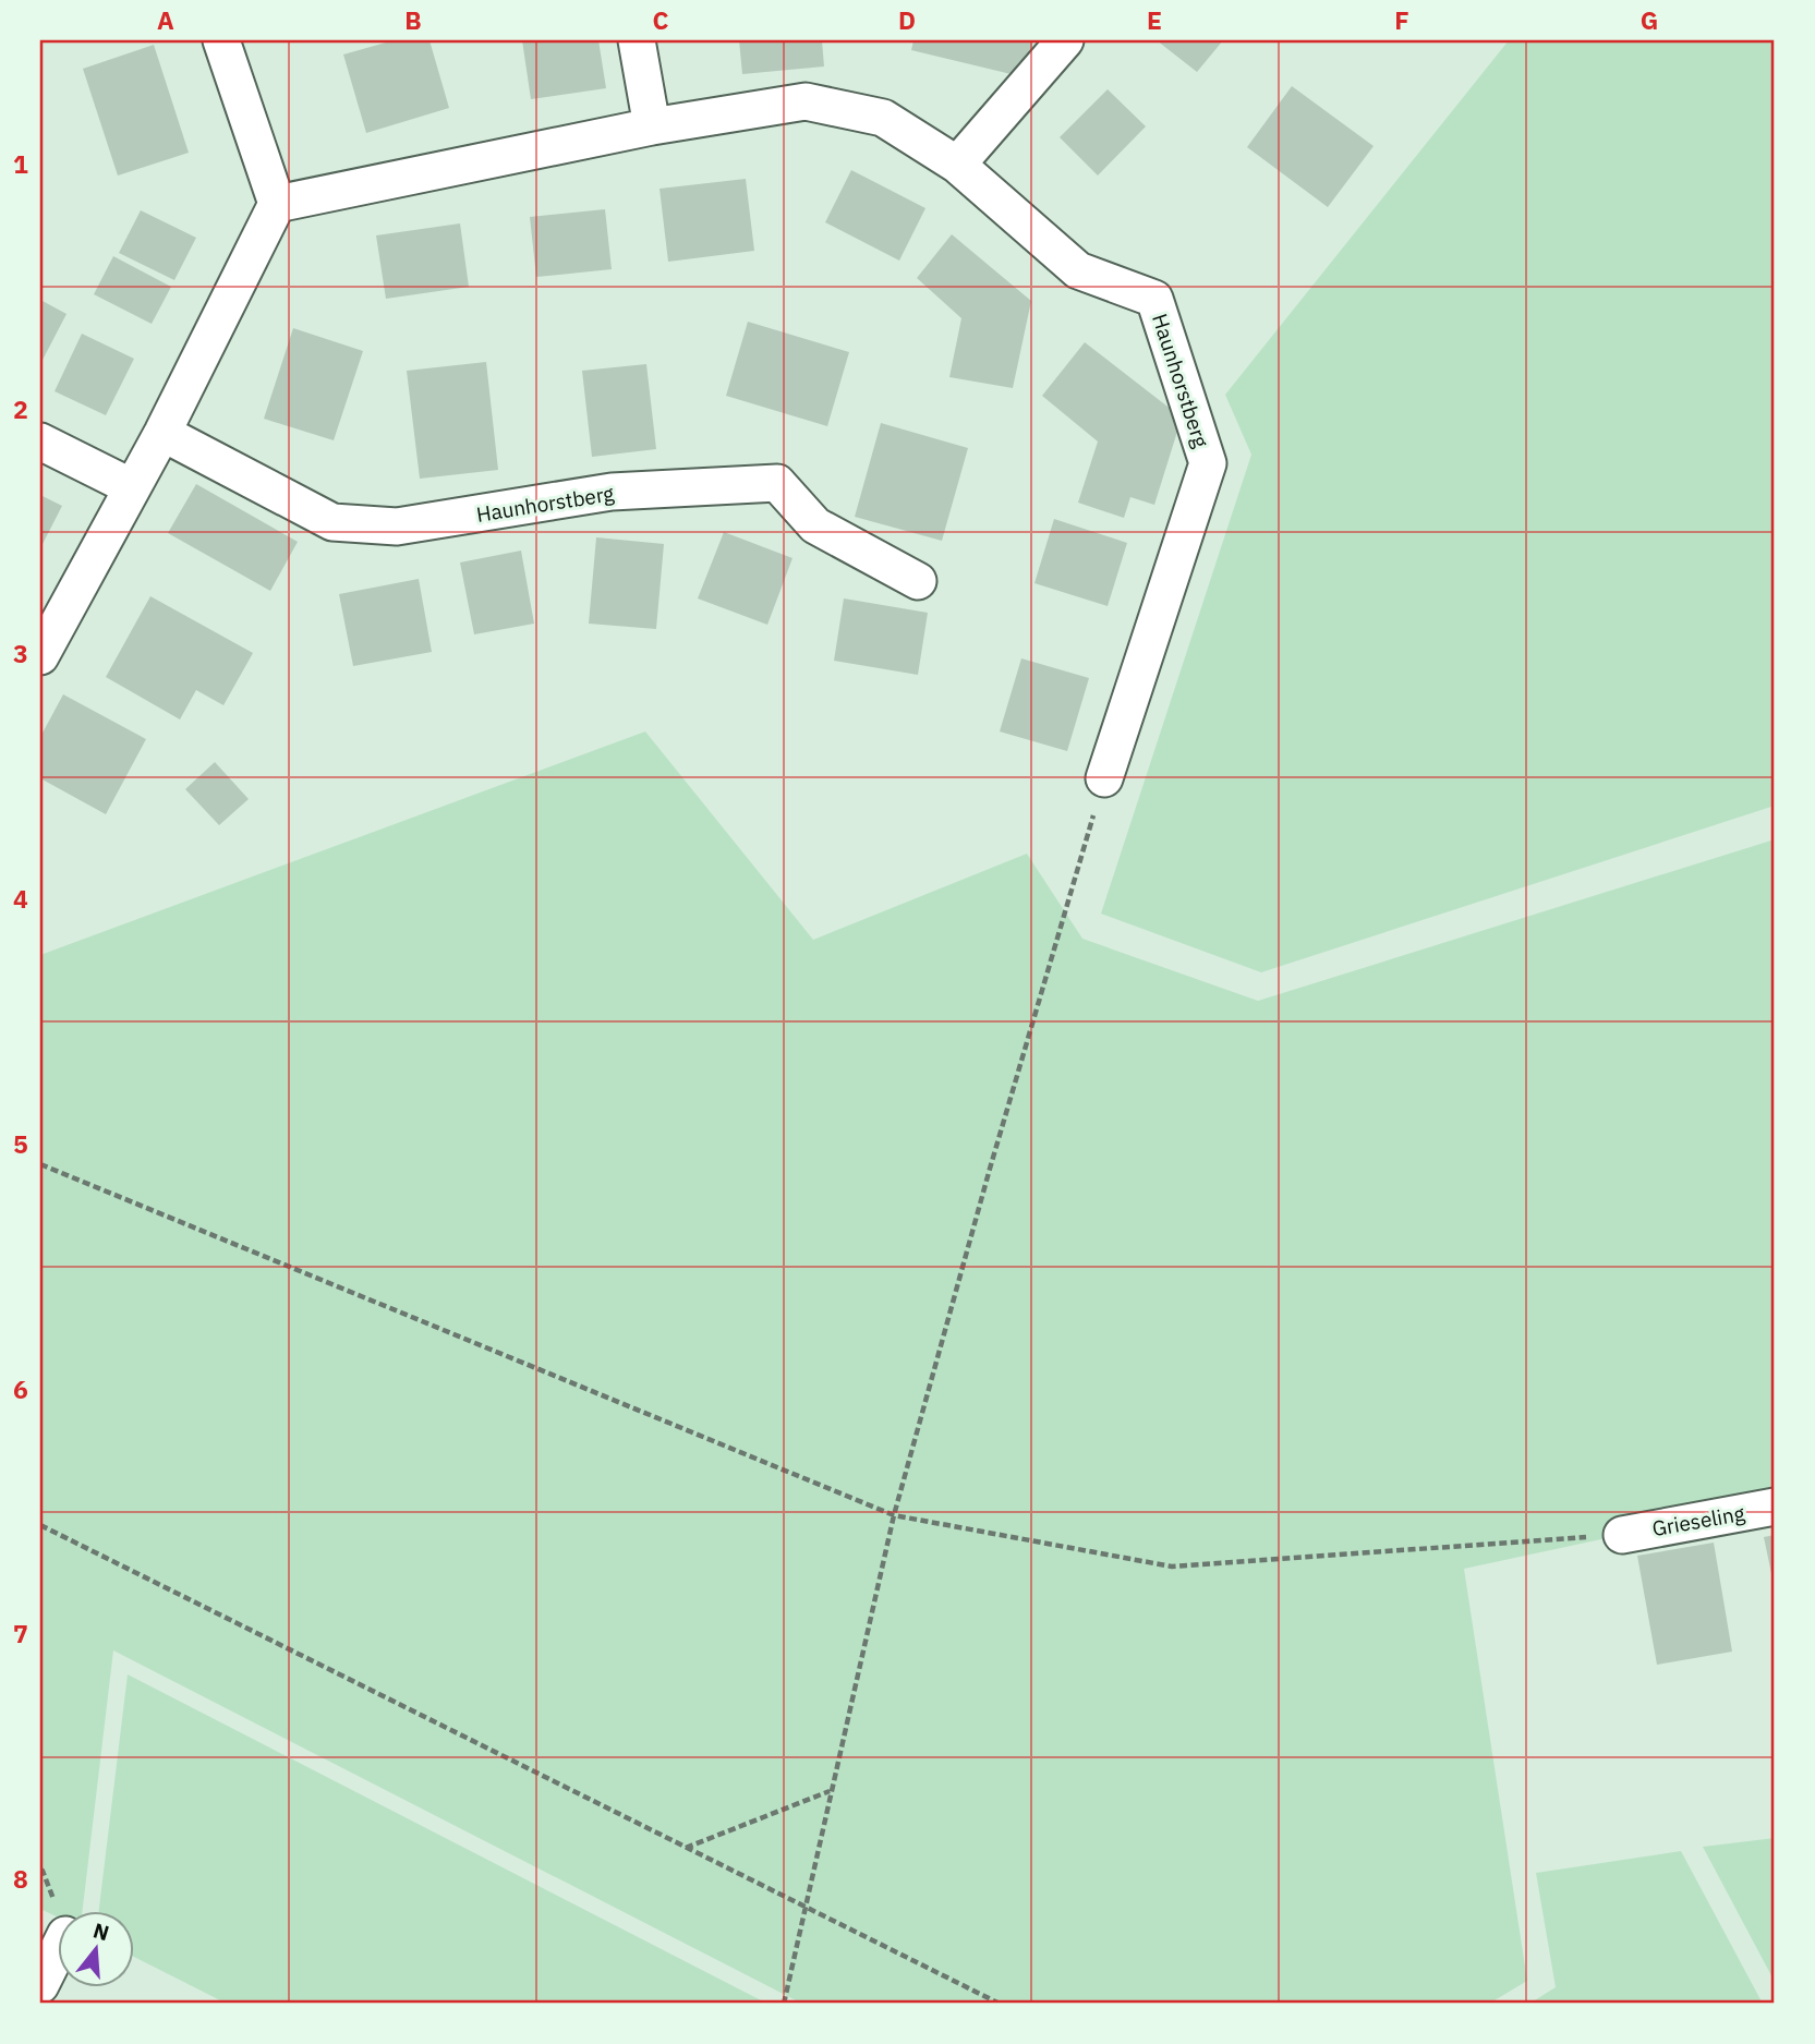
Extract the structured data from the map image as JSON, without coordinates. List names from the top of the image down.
{
  "streets": {
    "street": ["Haunhorstberg", "Grieseling"]
  },
  "north": "top",
  "grid": {
    "columns": [
      "A",
      "B",
      "C",
      "D",
      "E",
      "F",
      "G"
    ],
    "rows": [
      "1",
      "2",
      "3",
      "4",
      "5",
      "6",
      "7",
      "8"
    ]
  }
}
